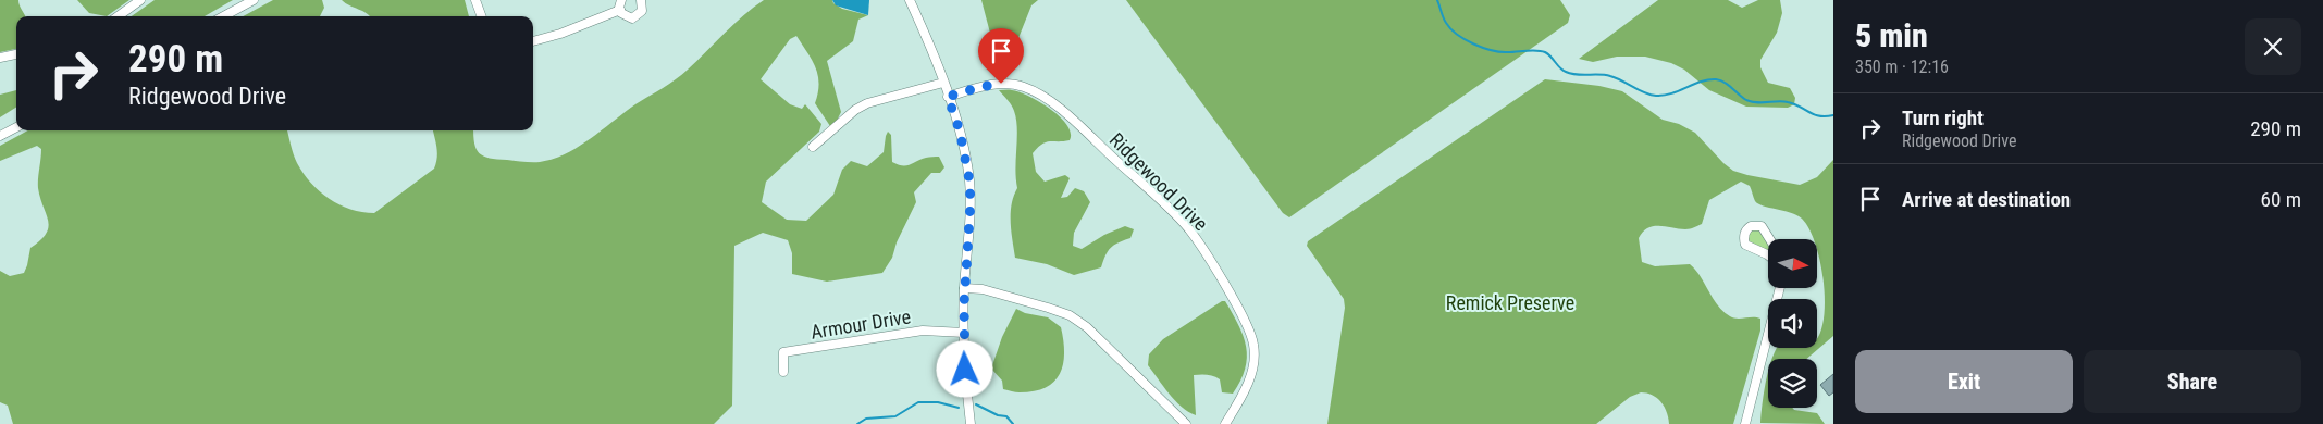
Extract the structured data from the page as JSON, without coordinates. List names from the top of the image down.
{
  "streets": {
    "street": ["Ridgewood Drive", "Armour Drive"]
  },
  "parks": ["Remick Preserve"],
  "north": "right",
  "page": {
    "heading": ["5 min", "350 m · 12:16"],
    "turn": ["290 m", "Ridgewood Drive"],
    "list": [
      {
        "name": "Turn right",
        "note": "Ridgewood Drive",
        "value": "290 m"
      },
      {
        "name": "Arrive at destination",
        "value": "60 m"
      }
    ],
    "buttons": ["Exit", "Share"]
  }
}
